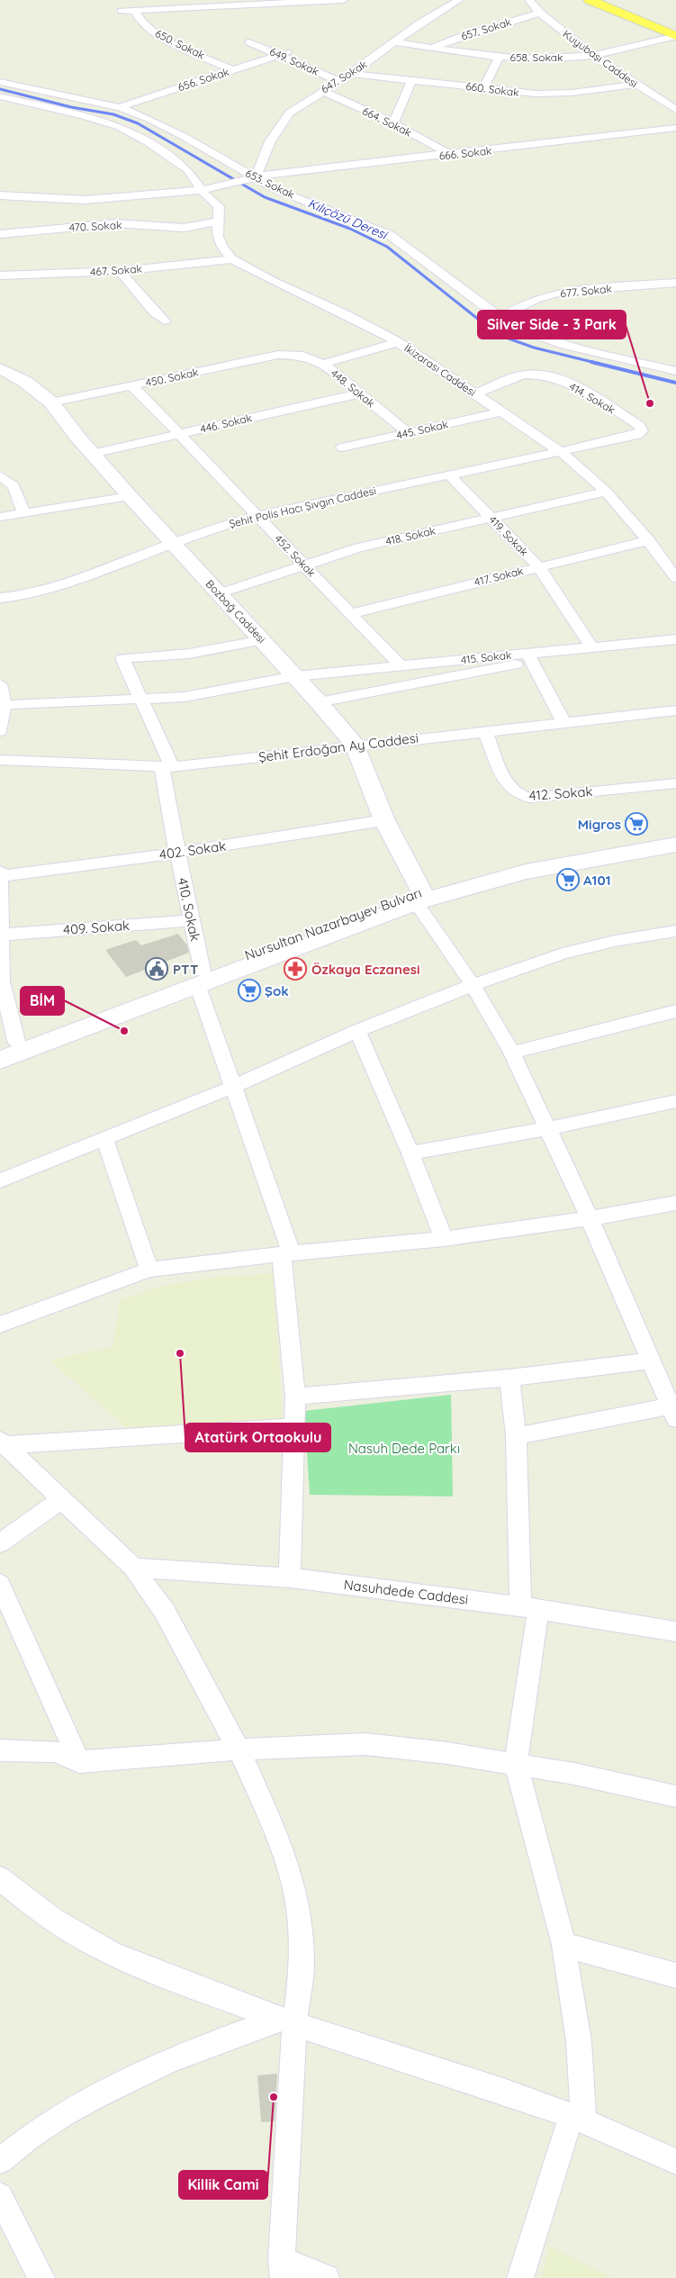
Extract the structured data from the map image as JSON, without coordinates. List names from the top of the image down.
{
  "streets": {
    "street": [
      "657. Sokak",
      "650. Sokak",
      "658. Sokak",
      "Kuyubaşı Caddesi",
      "649. Sokak",
      "647. Sokak",
      "656. Sokak",
      "660. Sokak",
      "664. Sokak",
      "666. Sokak",
      "653. Sokak",
      "470. Sokak",
      "467. Sokak",
      "677. Sokak",
      "İkizarası Caddesi",
      "450. Sokak",
      "448. Sokak",
      "414. Sokak",
      "446. Sokak",
      "445. Sokak",
      "Şehit Polis Hacı Şıvgın Caddesi",
      "418. Sokak",
      "419. Sokak",
      "452. Sokak",
      "417. Sokak",
      "Bozbağ Caddesi",
      "415. Sokak",
      "Şehit Erdoğan Ay Caddesi",
      "412. Sokak",
      "402. Sokak",
      "410. Sokak",
      "Nursultan Nazarbayev Bulvarı",
      "409. Sokak",
      "Nasuhdede Caddesi"
    ]
  },
  "crossings": [
    ["657. Sokak", "658. Sokak"],
    ["657. Sokak", "Kuyubaşı Caddesi"],
    ["650. Sokak", "656. Sokak"],
    ["658. Sokak", "Kuyubaşı Caddesi"],
    ["658. Sokak", "647. Sokak"],
    ["Kuyubaşı Caddesi", "660. Sokak"],
    ["649. Sokak", "647. Sokak"],
    ["649. Sokak", "656. Sokak"],
    ["647. Sokak", "660. Sokak"],
    ["647. Sokak", "664. Sokak"],
    ["647. Sokak", "666. Sokak"],
    ["647. Sokak", "653. Sokak"],
    ["656. Sokak", "653. Sokak"],
    ["664. Sokak", "666. Sokak"],
    ["666. Sokak", "653. Sokak"],
    ["666. Sokak", "İkizarası Caddesi"],
    ["653. Sokak", "677. Sokak"],
    ["470. Sokak", "İkizarası Caddesi"],
    ["467. Sokak", "İkizarası Caddesi"],
    ["İkizarası Caddesi", "414. Sokak"],
    ["İkizarası Caddesi", "445. Sokak"],
    ["İkizarası Caddesi", "Şehit Polis Hacı Şıvgın Caddesi"],
    ["İkizarası Caddesi", "418. Sokak"],
    ["İkizarası Caddesi", "417. Sokak"],
    ["450. Sokak", "448. Sokak"],
    ["450. Sokak", "452. Sokak"],
    ["450. Sokak", "Bozbağ Caddesi"],
    ["448. Sokak", "446. Sokak"],
    ["448. Sokak", "445. Sokak"],
    ["414. Sokak", "Şehit Polis Hacı Şıvgın Caddesi"],
    ["446. Sokak", "452. Sokak"],
    ["446. Sokak", "Bozbağ Caddesi"],
    ["Şehit Polis Hacı Şıvgın Caddesi", "419. Sokak"],
    ["Şehit Polis Hacı Şıvgın Caddesi", "452. Sokak"],
    ["Şehit Polis Hacı Şıvgın Caddesi", "Bozbağ Caddesi"],
    ["418. Sokak", "419. Sokak"],
    ["418. Sokak", "452. Sokak"],
    ["418. Sokak", "Bozbağ Caddesi"],
    ["419. Sokak", "417. Sokak"],
    ["419. Sokak", "415. Sokak"],
    ["452. Sokak", "417. Sokak"],
    ["452. Sokak", "415. Sokak"],
    ["Bozbağ Caddesi", "415. Sokak"],
    ["Bozbağ Caddesi", "Şehit Erdoğan Ay Caddesi"],
    ["Bozbağ Caddesi", "402. Sokak"],
    ["Bozbağ Caddesi", "410. Sokak"],
    ["Bozbağ Caddesi", "Nursultan Nazarbayev Bulvarı"],
    ["415. Sokak", "410. Sokak"],
    ["Şehit Erdoğan Ay Caddesi", "412. Sokak"],
    ["Şehit Erdoğan Ay Caddesi", "410. Sokak"],
    ["402. Sokak", "410. Sokak"],
    ["410. Sokak", "Nursultan Nazarbayev Bulvarı"],
    ["410. Sokak", "409. Sokak"],
    ["410. Sokak", "Nasuhdede Caddesi"]
  ],
  "water": ["Kılıçözü Deresi"],
  "parks": ["Nasuh Dede Parkı"],
  "places": {
    "other": [
      "Silver Side - 3 Park",
      "BİM",
      "Atatürk Ortaokulu",
      "Killik Cami"
    ],
    "supermarket": ["Migros", "A101", "Şok"],
    "public building": ["PTT"],
    "pharmacy": ["Özkaya Eczanesi"]
  }
}
